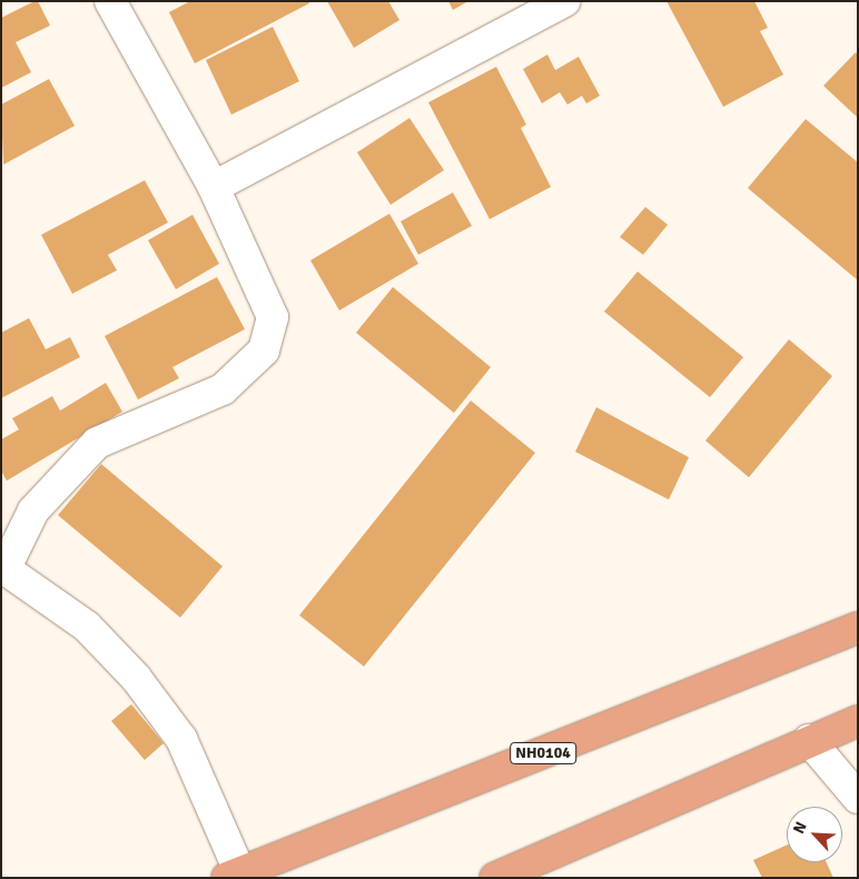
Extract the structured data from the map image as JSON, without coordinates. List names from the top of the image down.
{
  "streets": {
    "highway": ["NH0104"]
  },
  "north": "top left"
}
